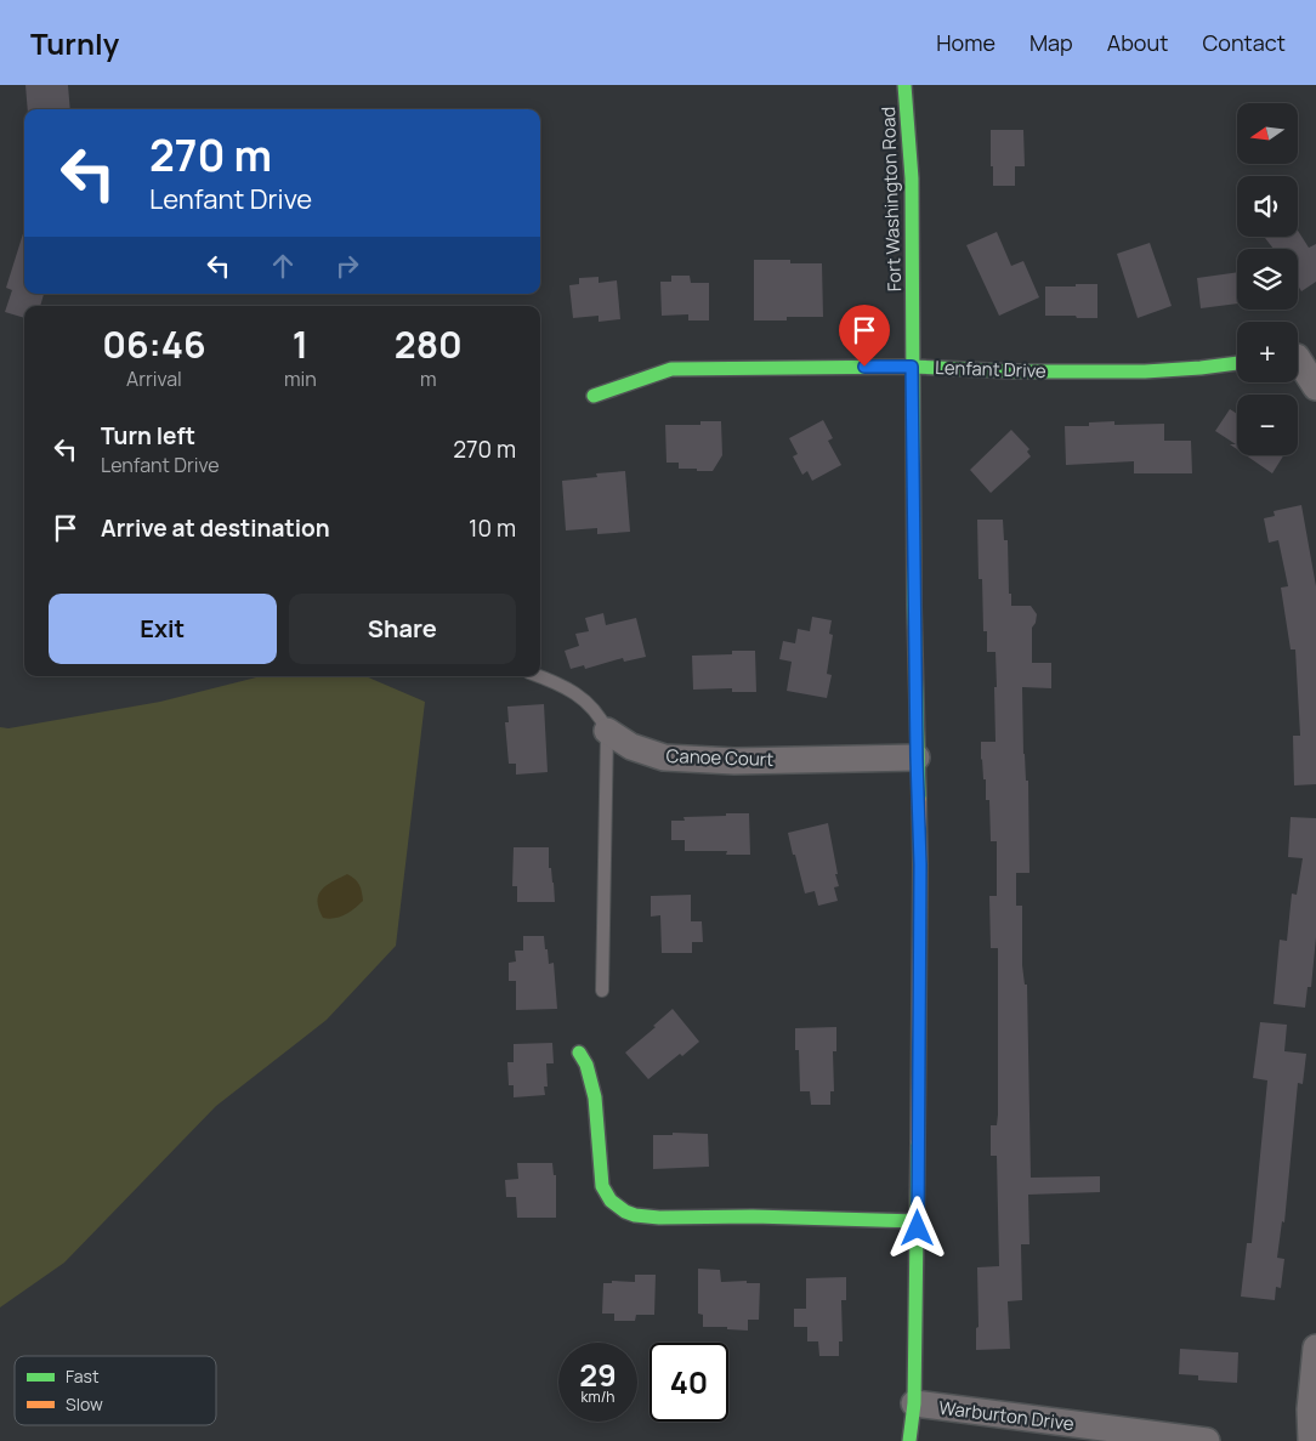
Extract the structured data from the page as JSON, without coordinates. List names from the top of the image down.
{
  "streets": {
    "street": [
      "Fort Washington Road",
      "Lenfant Drive",
      "Canoe Court",
      "Warburton Drive"
    ]
  },
  "crossings": [
    ["Fort Washington Road", "Lenfant Drive"],
    ["Fort Washington Road", "Canoe Court"],
    ["Fort Washington Road", "Warburton Drive"]
  ],
  "legend": ["Fast", "Slow"],
  "north": "left",
  "page": {
    "header": "Turnly",
    "nav": [
      "Home",
      "Map",
      "About",
      "Contact"
    ],
    "map_buttons": ["+", "−"],
    "turn": ["270 m", "Lenfant Drive"],
    "eta": [
      "06:46",
      "Arrival",
      "1",
      "min",
      "280",
      "m"
    ],
    "list": [
      {
        "name": "Turn left",
        "note": "Lenfant Drive",
        "value": "270 m"
      },
      {
        "name": "Arrive at destination",
        "value": "10 m"
      }
    ],
    "buttons": ["Exit", "Share"],
    "speed": "29 km/h",
    "limit": "40"
  }
}
